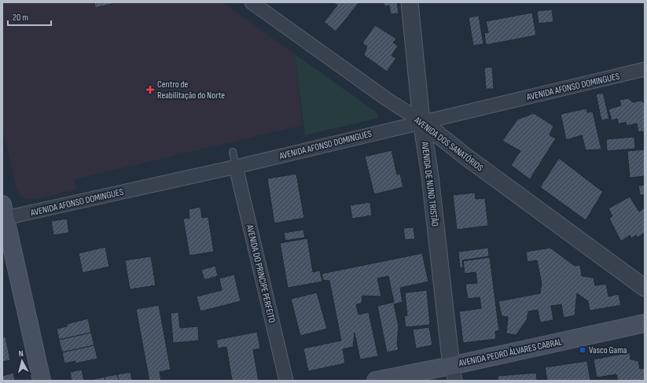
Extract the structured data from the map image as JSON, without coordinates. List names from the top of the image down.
{
  "streets": {
    "main road": ["AVENIDA PEDRO ÁLVARES CABRAL"],
    "street": [
      "AVENIDA AFONSO DOMINGUES",
      "AVENIDA DOS SANATÓRIOS",
      "AVENIDA DE NUNO TRISTÃO",
      "AVENIDA DO PRINCIPE PERFEITO"
    ]
  },
  "crossings": [
    ["AVENIDA AFONSO DOMINGUES", "AVENIDA DOS SANATÓRIOS"],
    ["AVENIDA AFONSO DOMINGUES", "AVENIDA DE NUNO TRISTÃO"],
    ["AVENIDA AFONSO DOMINGUES", "AVENIDA DO PRINCIPE PERFEITO"],
    ["AVENIDA DOS SANATÓRIOS", "AVENIDA DE NUNO TRISTÃO"],
    ["AVENIDA DE NUNO TRISTÃO", "AVENIDA PEDRO ÁLVARES CABRAL"]
  ],
  "places": {
    "health": ["Centro de Reabilitação do Norte"],
    "transit": ["Vasco Gama"]
  },
  "scale_bar": "20 m",
  "north": "top"
}
